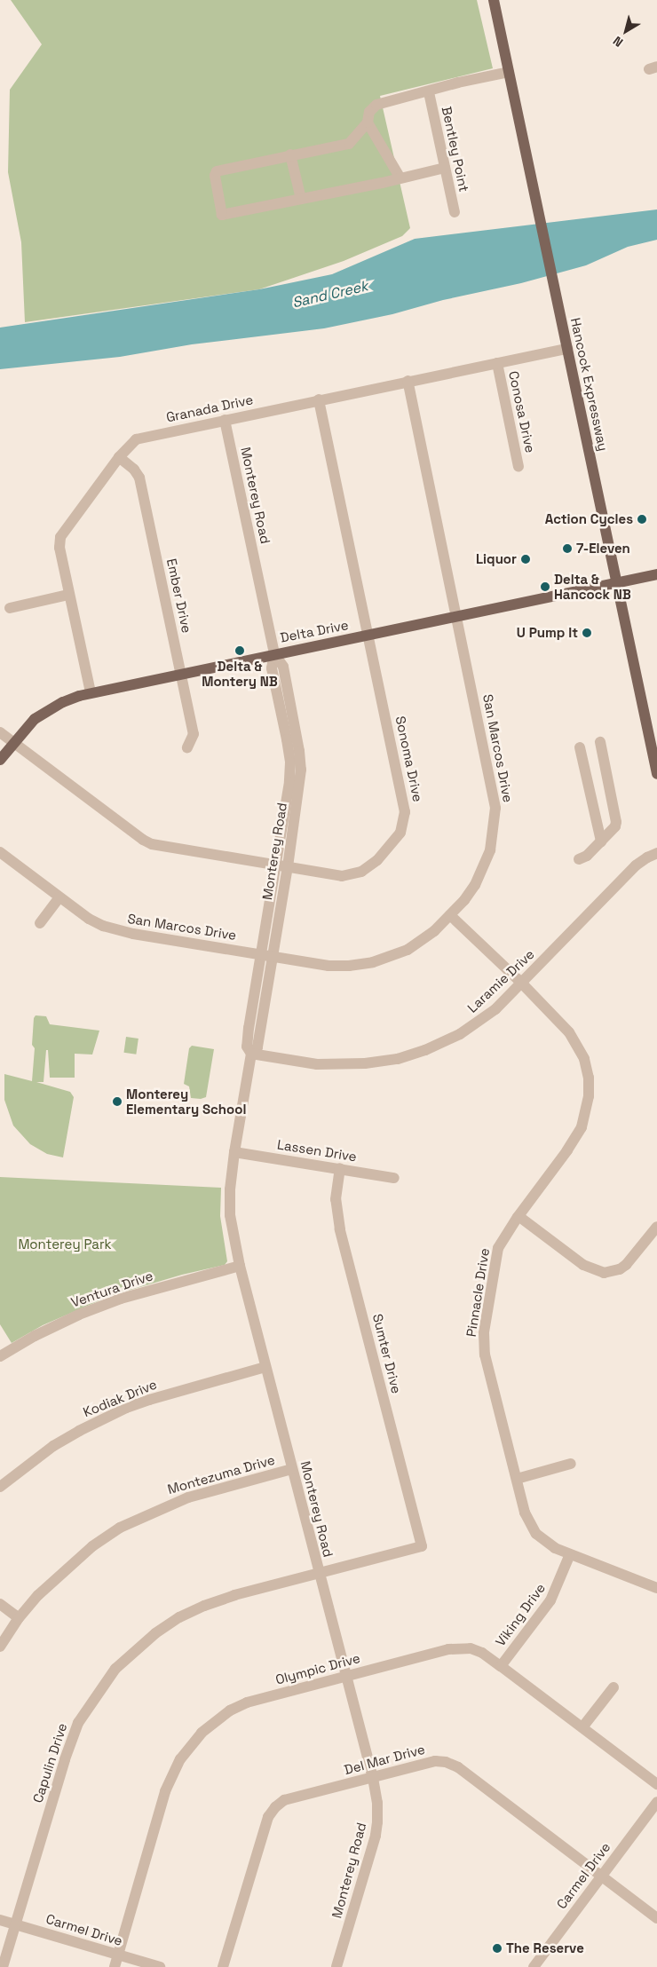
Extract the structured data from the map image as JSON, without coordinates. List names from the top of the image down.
{
  "streets": {
    "main road": ["Hancock Expressway", "Delta Drive"],
    "street": [
      "Bentley Point",
      "Granada Drive",
      "Conosa Drive",
      "Monterey Road",
      "Ember Drive",
      "San Marcos Drive",
      "Sonoma Drive",
      "Laramie Drive",
      "Lassen Drive",
      "Ventura Drive",
      "Pinnacle Drive",
      "Sumter Drive",
      "Kodiak Drive",
      "Montezuma Drive",
      "Viking Drive",
      "Olympic Drive",
      "Del Mar Drive",
      "Capulin Drive",
      "Carmel Drive"
    ]
  },
  "crossings": [
    ["Bentley Point", "Hancock Expressway"],
    ["Hancock Expressway", "Granada Drive"],
    ["Hancock Expressway", "Delta Drive"],
    ["Granada Drive", "Conosa Drive"],
    ["Granada Drive", "Monterey Road"],
    ["Granada Drive", "Ember Drive"],
    ["Granada Drive", "Delta Drive"],
    ["Granada Drive", "San Marcos Drive"],
    ["Granada Drive", "Sonoma Drive"],
    ["Monterey Road", "Delta Drive"],
    ["Monterey Road", "San Marcos Drive"],
    ["Monterey Road", "Sonoma Drive"],
    ["Monterey Road", "Laramie Drive"],
    ["Monterey Road", "Lassen Drive"],
    ["Monterey Road", "Ventura Drive"],
    ["Monterey Road", "Kodiak Drive"],
    ["Monterey Road", "Montezuma Drive"],
    ["Monterey Road", "Olympic Drive"],
    ["Monterey Road", "Del Mar Drive"],
    ["Monterey Road", "Capulin Drive"],
    ["Ember Drive", "Delta Drive"],
    ["Delta Drive", "San Marcos Drive"],
    ["Delta Drive", "Sonoma Drive"],
    ["San Marcos Drive", "Pinnacle Drive"],
    ["Laramie Drive", "Pinnacle Drive"],
    ["Lassen Drive", "Sumter Drive"],
    ["Pinnacle Drive", "Viking Drive"],
    ["Sumter Drive", "Capulin Drive"],
    ["Viking Drive", "Olympic Drive"],
    ["Olympic Drive", "Carmel Drive"],
    ["Del Mar Drive", "Carmel Drive"],
    ["Capulin Drive", "Carmel Drive"]
  ],
  "water": ["Sand Creek"],
  "parks": ["Monterey Park"],
  "places": [
    "Action Cycles",
    "7-Eleven",
    "Liquor",
    "Delta & Hancock NB",
    "U Pump It",
    "Delta & Montery NB",
    "Monterey Elementary School",
    "The Reserve"
  ],
  "north": "bottom left"
}
